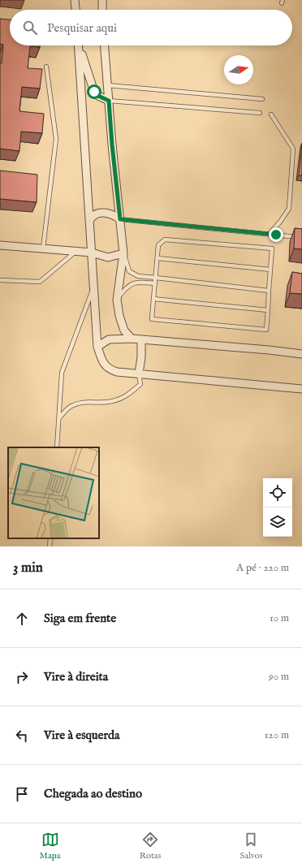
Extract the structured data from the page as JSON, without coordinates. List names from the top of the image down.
{
  "north": "right",
  "page": {
    "search": "Pesquisar aqui",
    "heading": ["3 min", "A pé · 220 m"],
    "list": [
      ["Siga em frente", "10 m"],
      ["Vire à direita", "90 m"],
      ["Vire à esquerda", "120 m"],
      "Chegada ao destino"
    ],
    "nav": ["Mapa", "Rotas", "Salvos"]
  }
}
